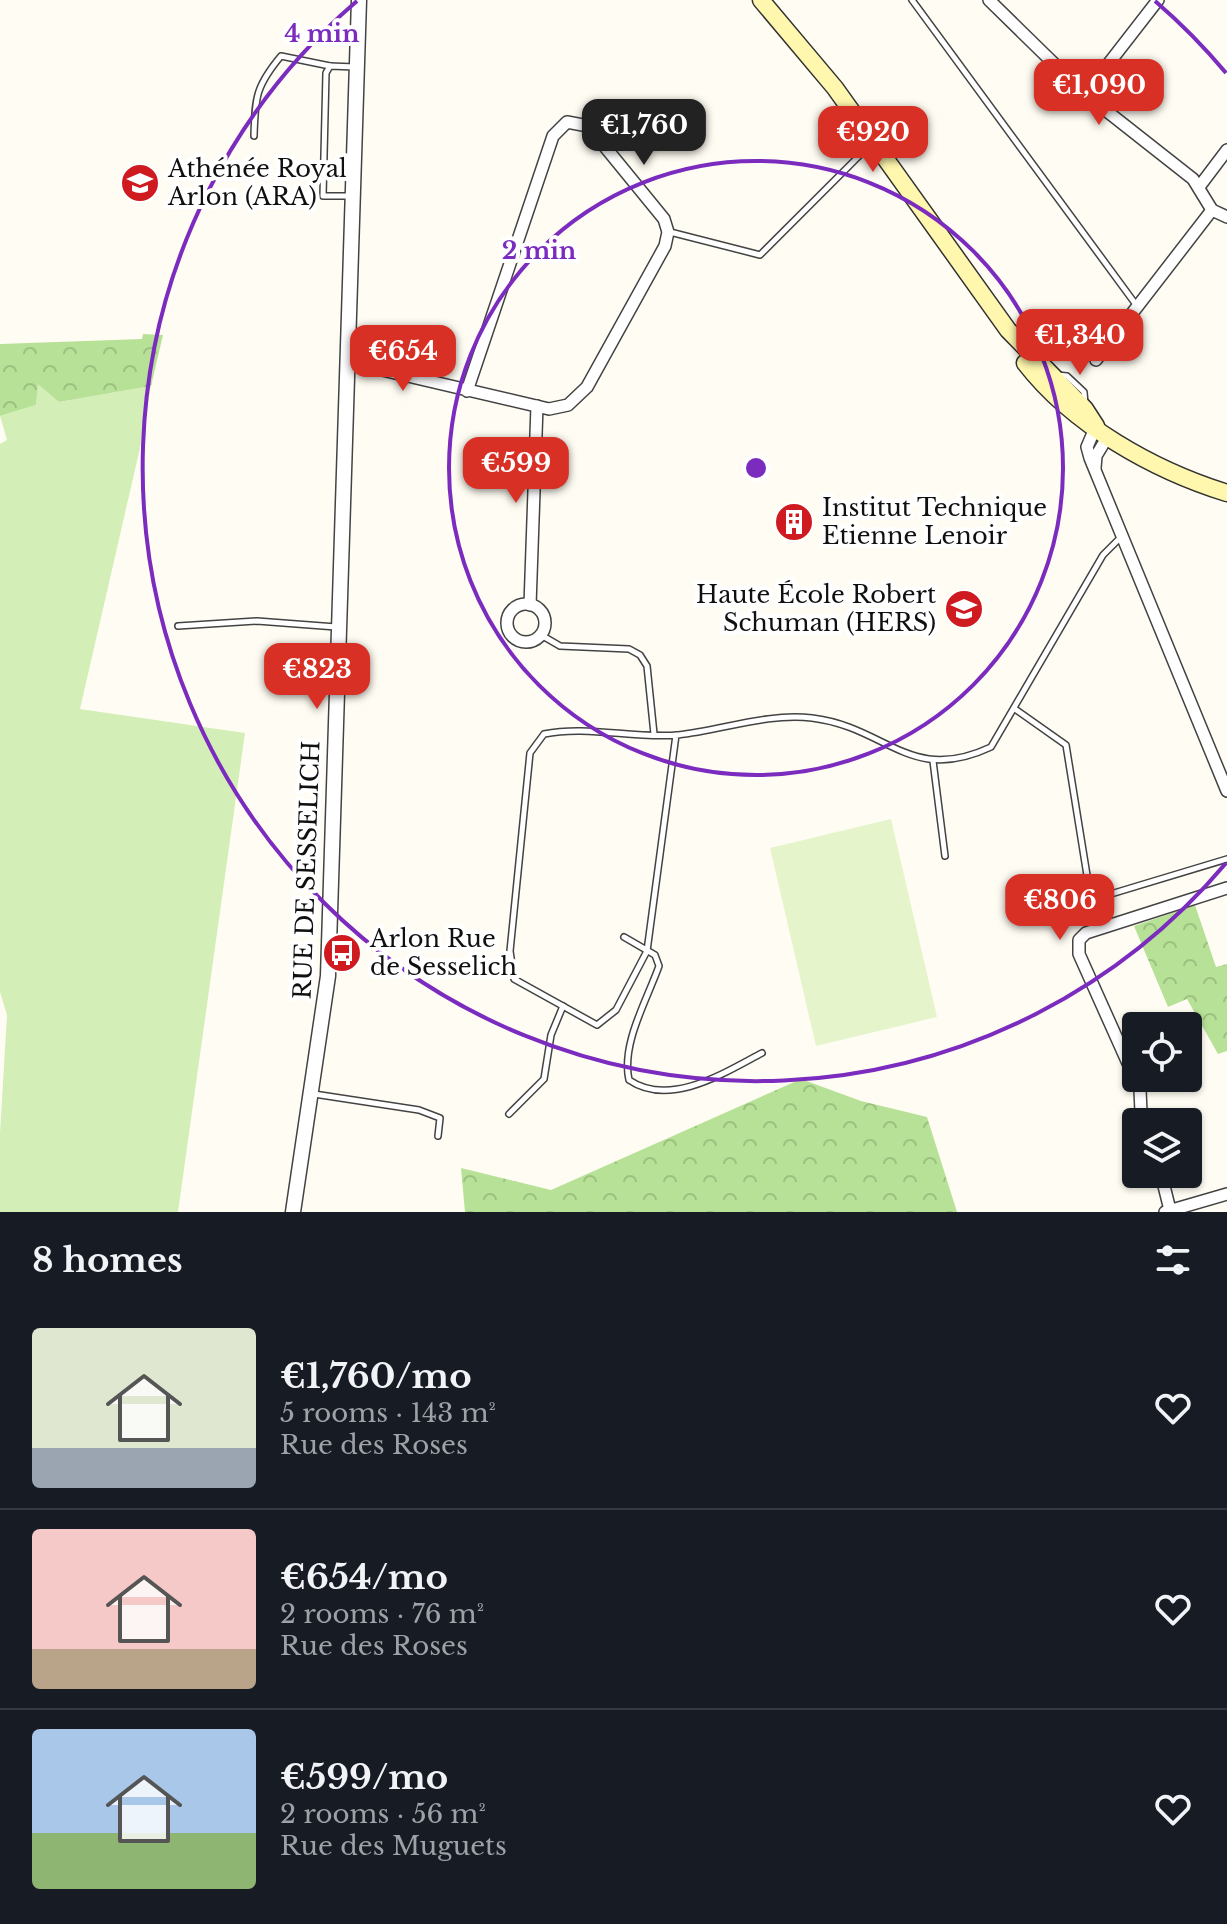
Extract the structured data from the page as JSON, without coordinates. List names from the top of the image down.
{
  "streets": {
    "street": ["RUE DE SESSELICH"]
  },
  "places": {
    "school or university": ["Athénée Royal Arlon (ARA)", "Haute École Robert Schuman (HERS)"],
    "building": ["Institut Technique Etienne Lenoir"],
    "bus stop": ["Arlon Rue de Sesselich"]
  },
  "page": {
    "price": [
      "€1,090",
      "€1,760",
      "€920",
      "€1,340",
      "€654",
      "€599",
      "€823",
      "€806"
    ],
    "heading": "8 homes",
    "list": [
      {
        "name": "€1,760/mo",
        "note": "5 rooms · 143 m² · Rue des Roses"
      },
      {
        "name": "€654/mo",
        "note": "2 rooms · 76 m² · Rue des Roses"
      },
      {
        "name": "€599/mo",
        "note": "2 rooms · 56 m² · Rue des Muguets"
      }
    ]
  },
  "rings": ["4 min", "2 min"]
}
